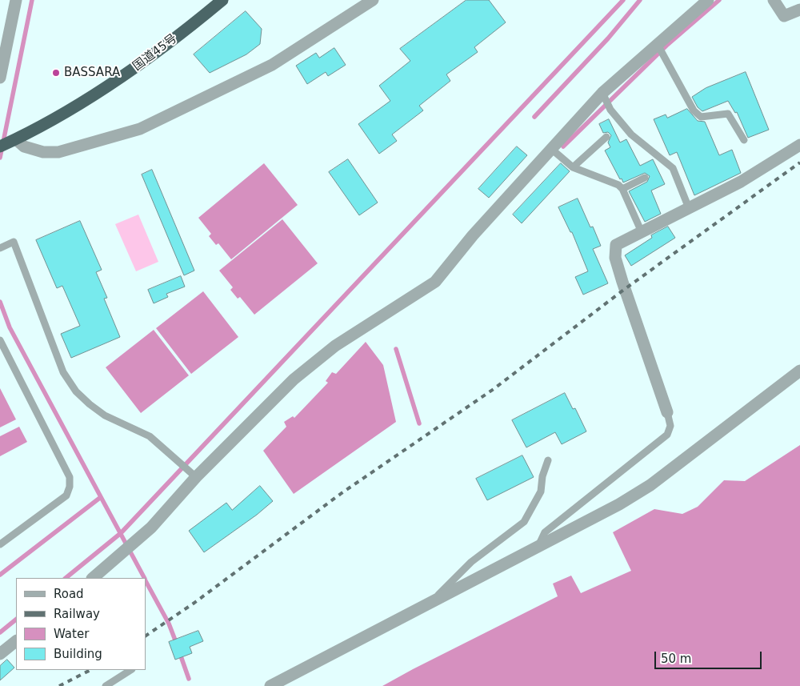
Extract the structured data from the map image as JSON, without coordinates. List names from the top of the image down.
{
  "streets": {
    "highway": ["国道45号"]
  },
  "places": ["BASSARA"],
  "legend": [
    "Road",
    "Railway",
    "Water",
    "Building"
  ],
  "scale_bar": "50 m"
}
